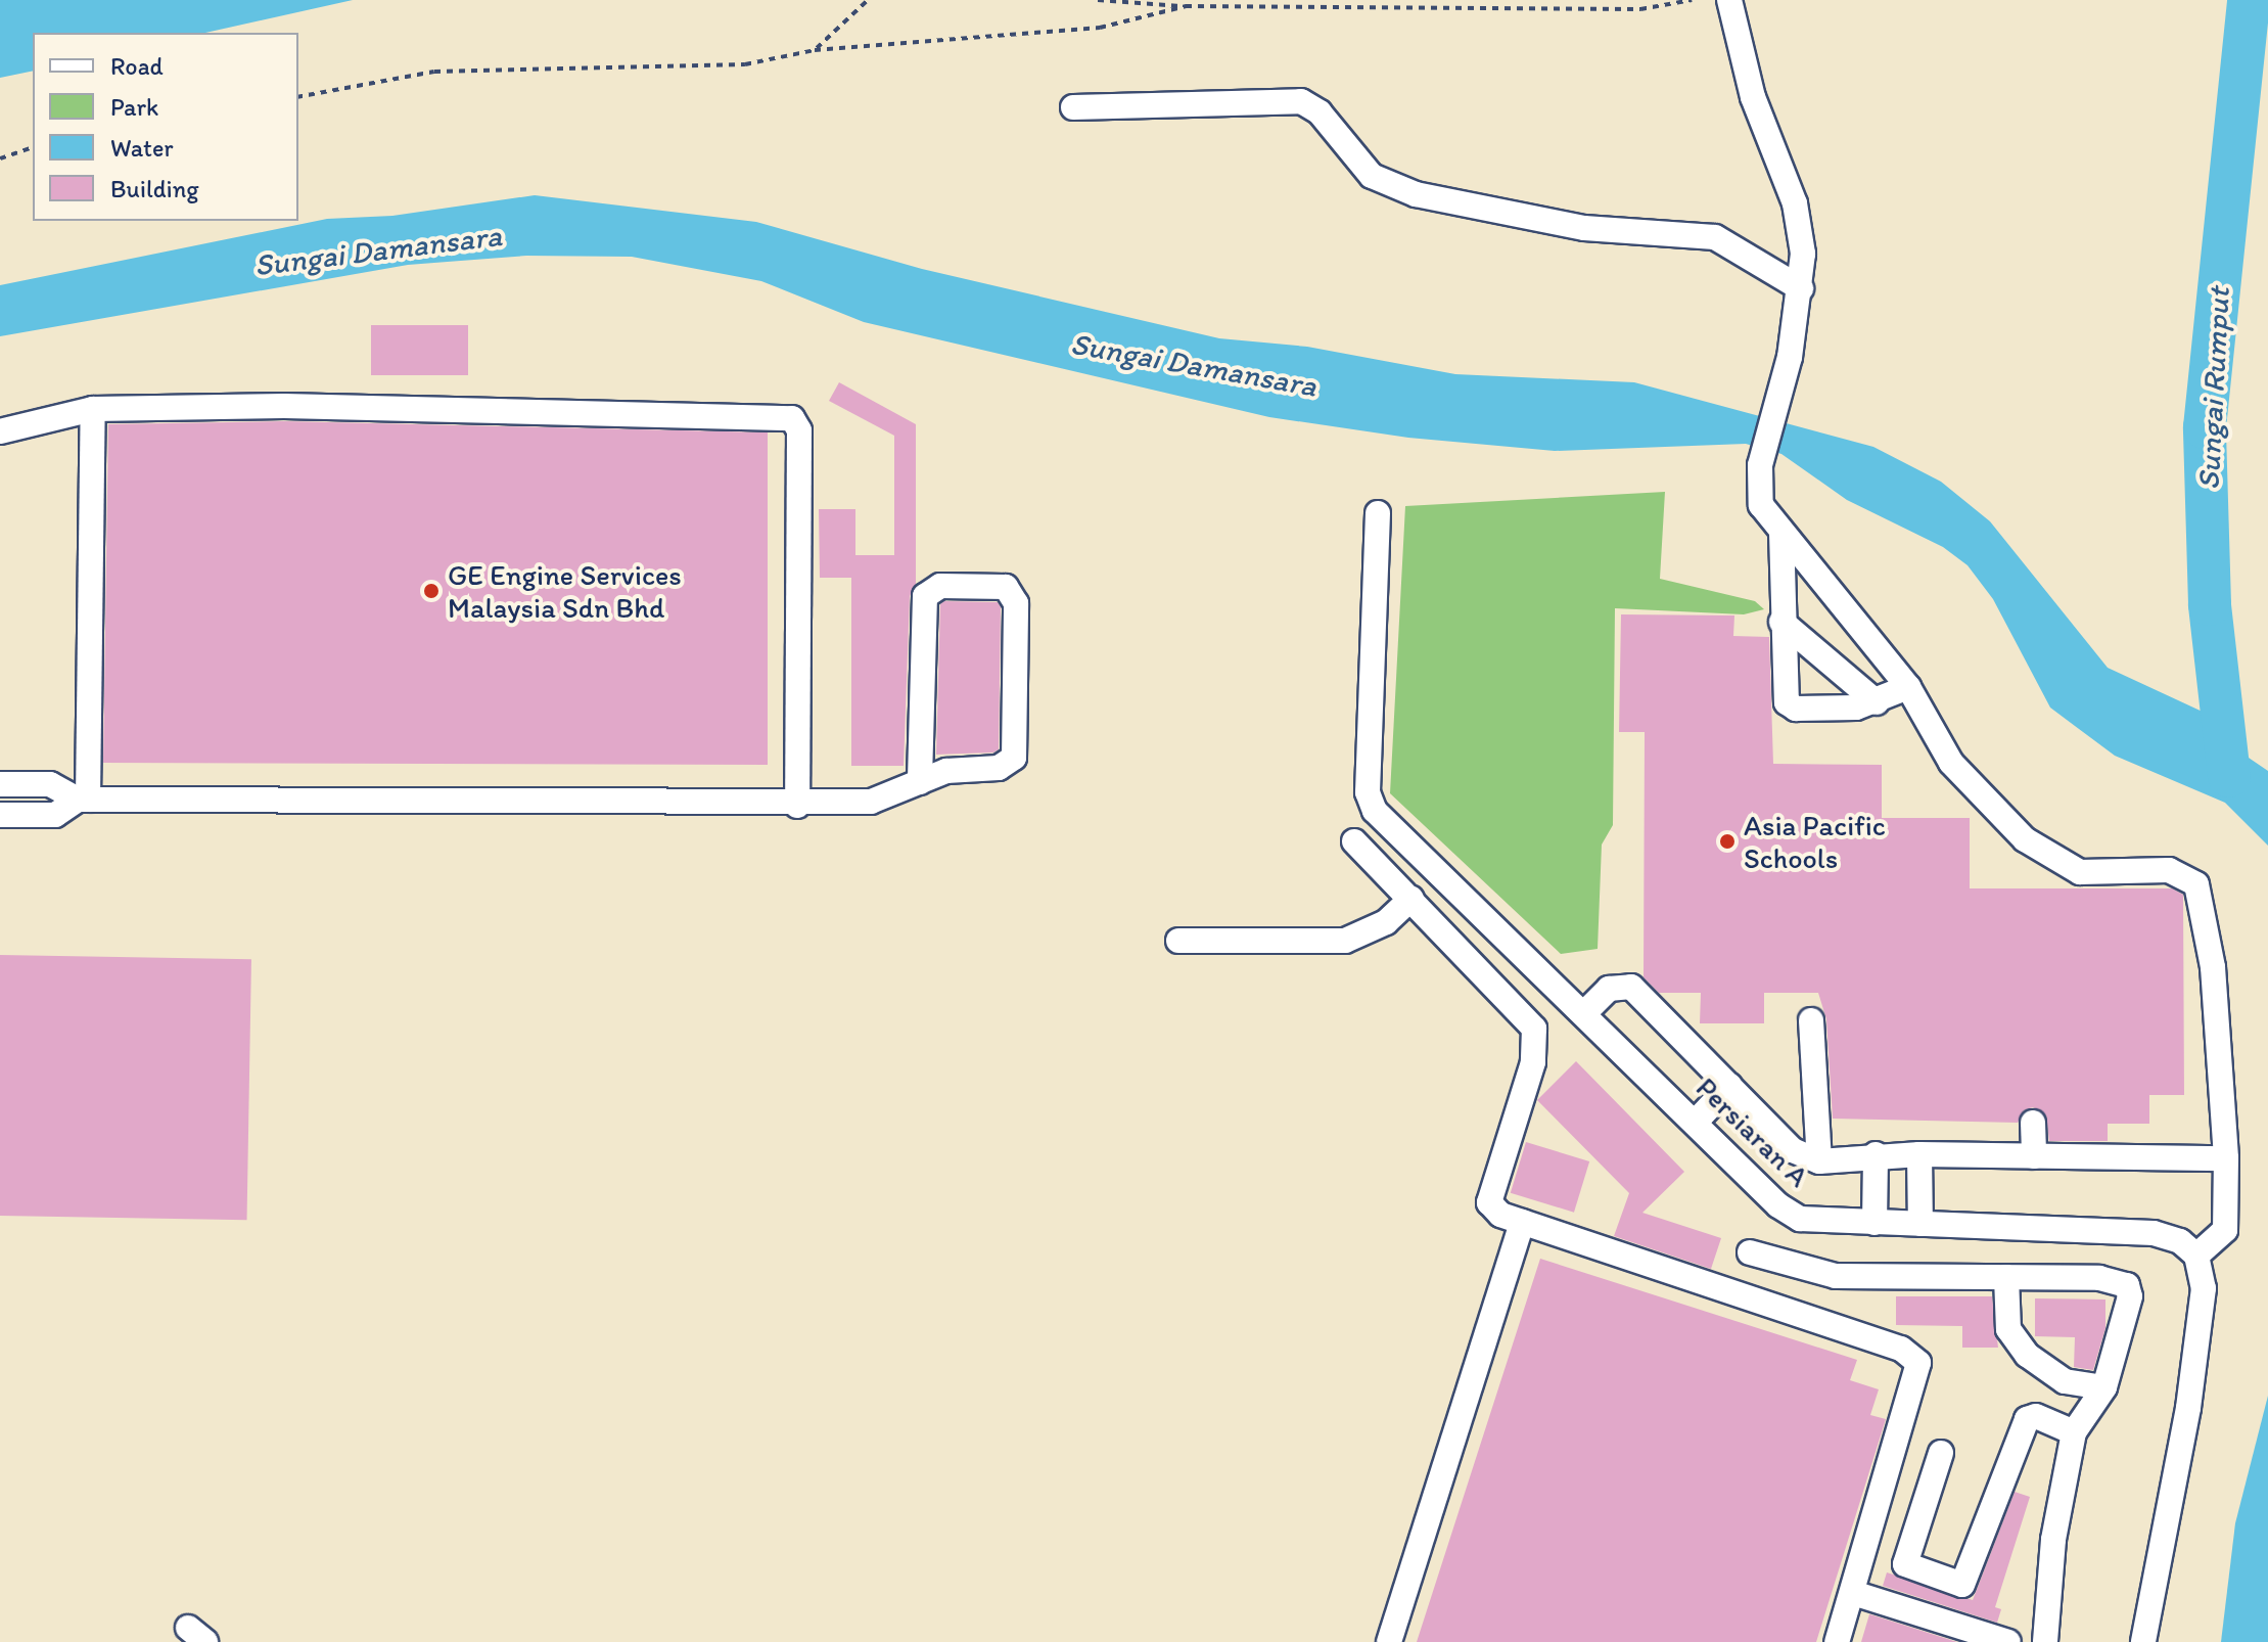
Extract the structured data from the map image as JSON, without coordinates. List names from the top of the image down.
{
  "streets": {
    "lane": ["Persiaran A"]
  },
  "water": ["Sungai Damansara", "Sungai Rumput"],
  "places": ["GE Engine Services Malaysia Sdn Bhd", "Asia Pacific Schools"],
  "legend": [
    "Road",
    "Park",
    "Water",
    "Building"
  ]
}
